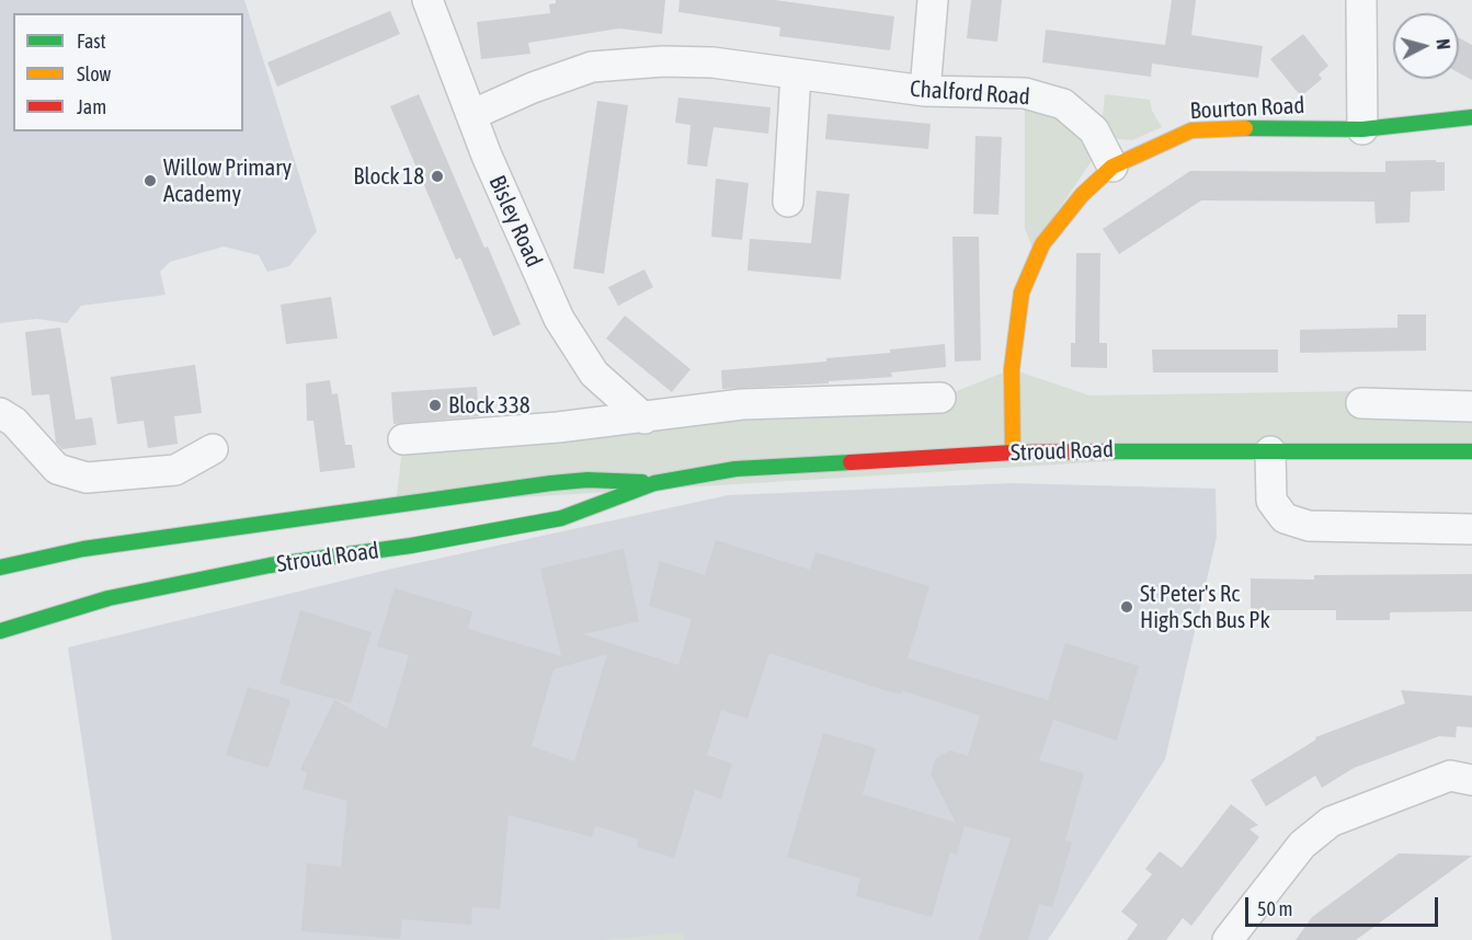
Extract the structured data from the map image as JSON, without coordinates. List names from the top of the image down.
{
  "streets": {
    "main road": ["Bourton Road", "Stroud Road"],
    "street": ["Chalford Road", "Bisley Road"]
  },
  "crossings": [
    ["Chalford Road", "Bourton Road"],
    ["Chalford Road", "Bisley Road"],
    ["Bourton Road", "Stroud Road"]
  ],
  "places": [
    "Block 18",
    "Willow Primary Academy",
    "Block 338",
    "St Peter's Rc High Sch Bus Pk"
  ],
  "legend": ["Fast", "Slow", "Jam"],
  "scale_bar": "50 m",
  "north": "right"
}
